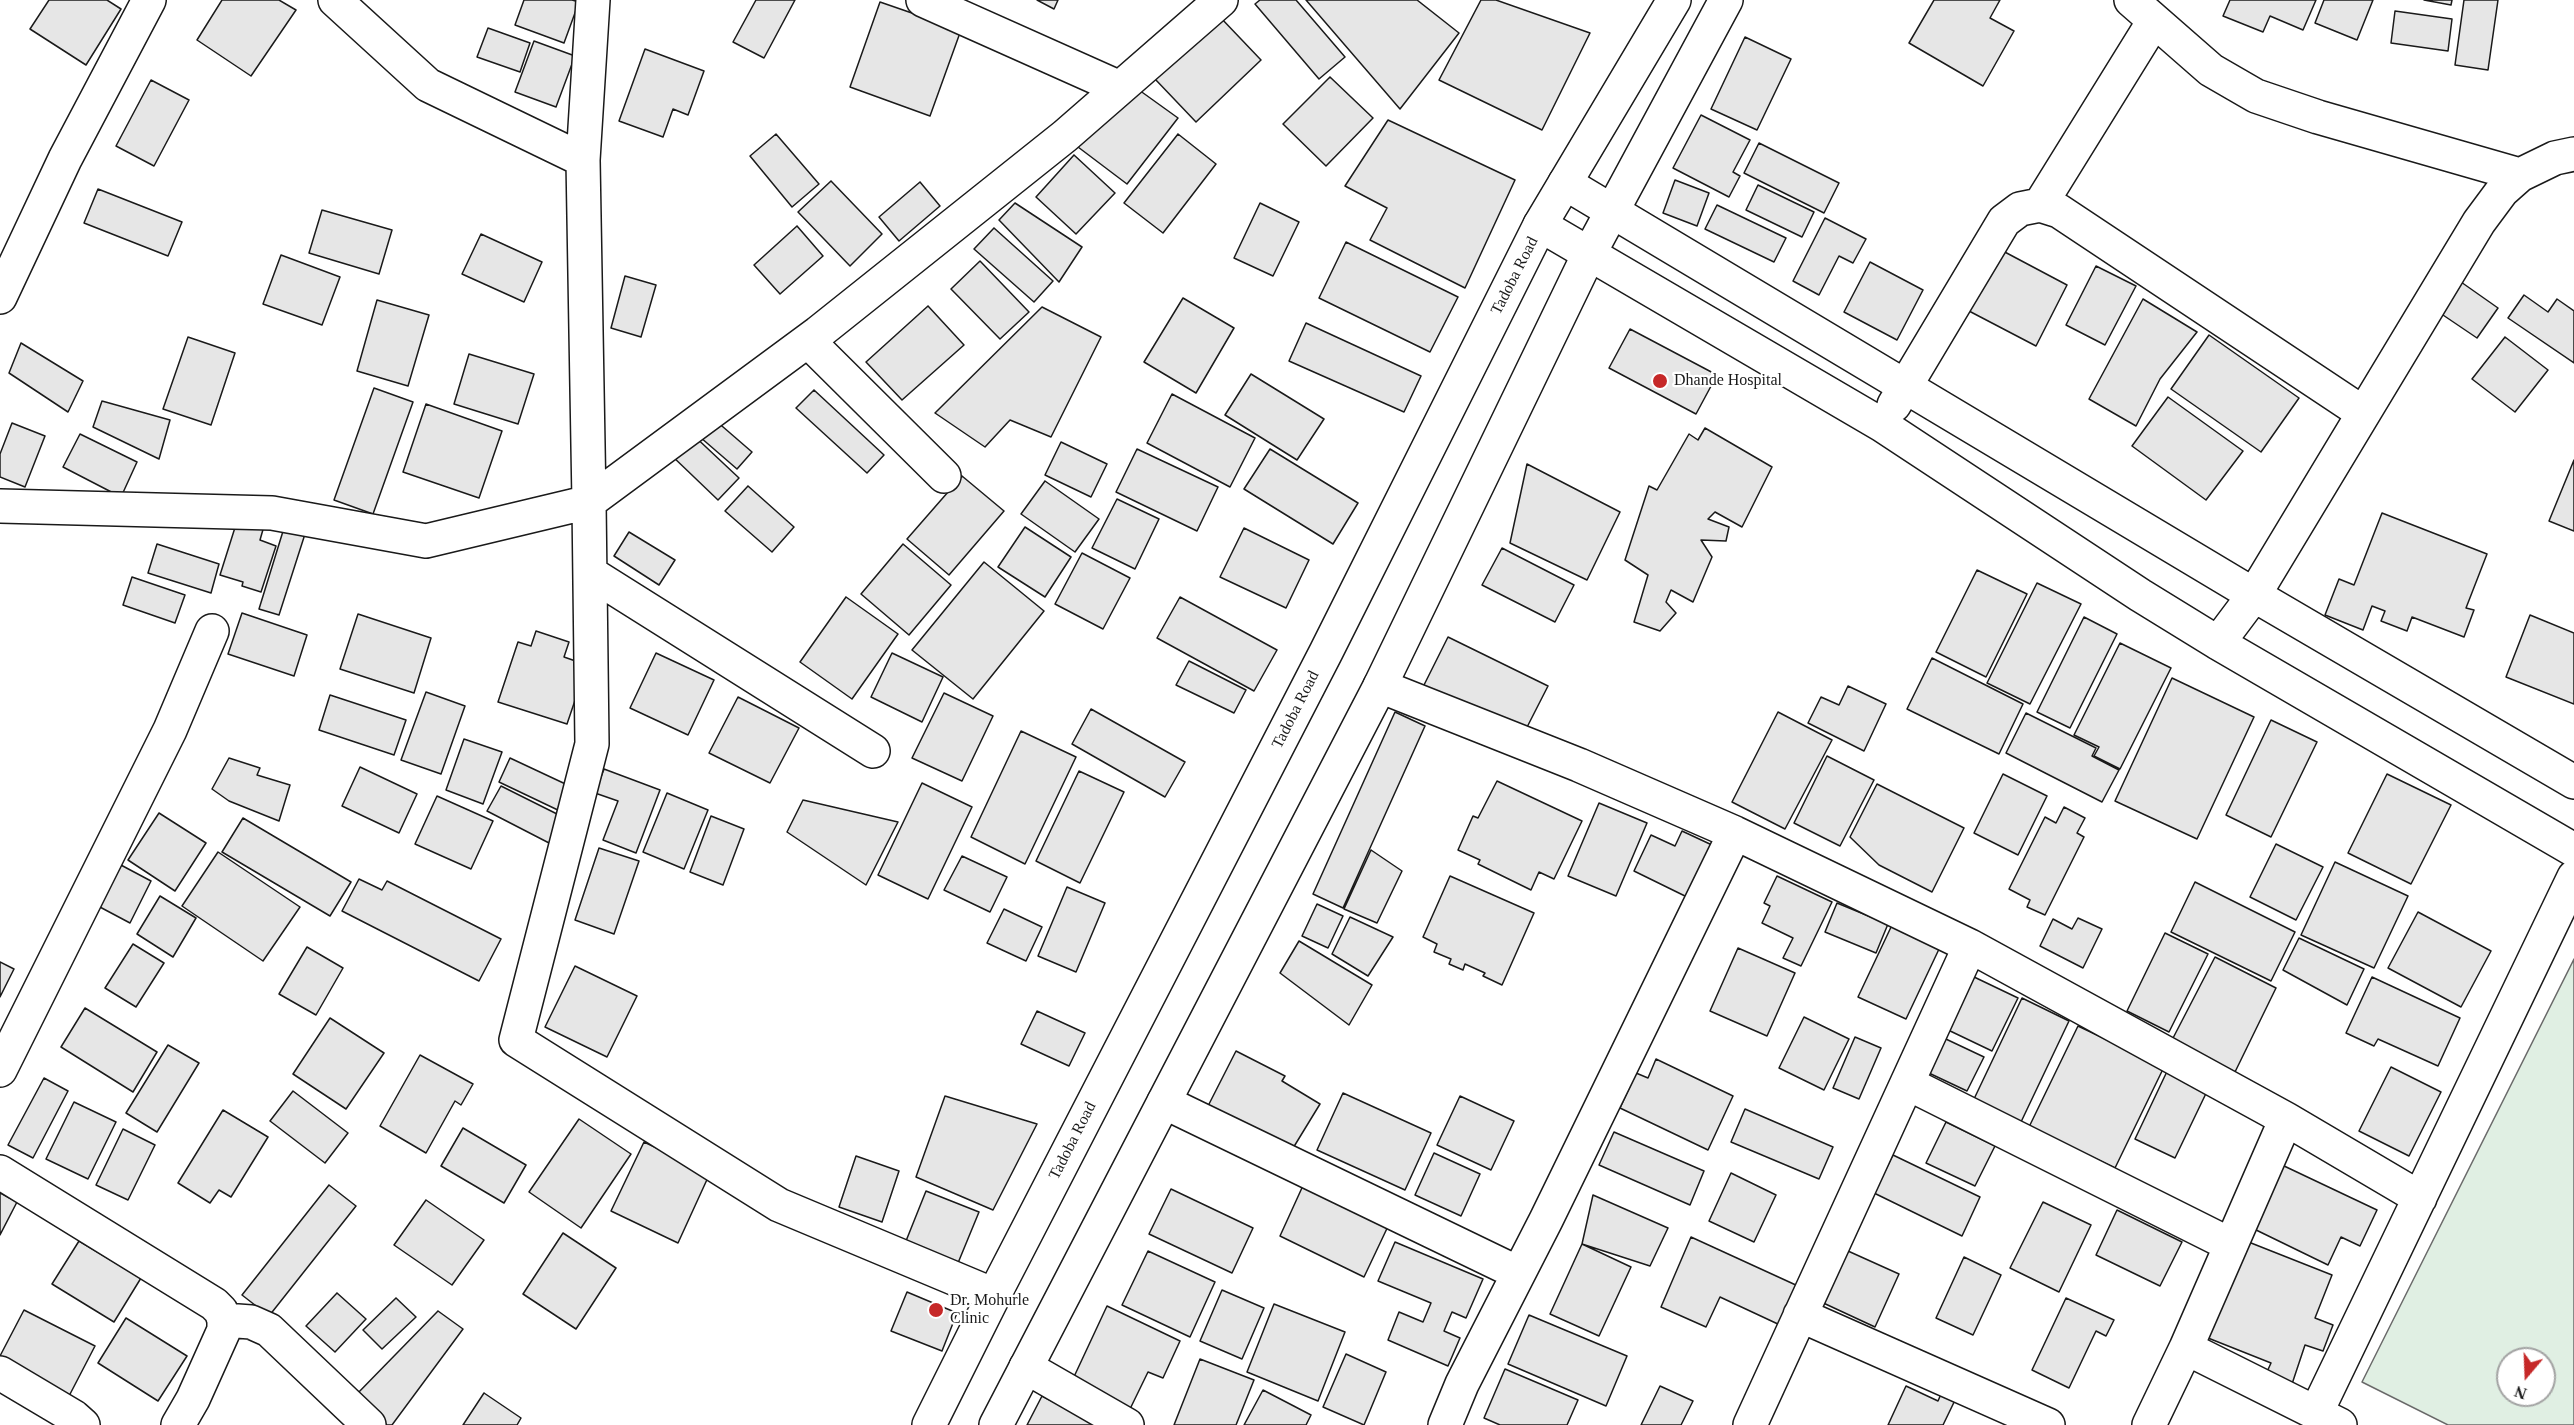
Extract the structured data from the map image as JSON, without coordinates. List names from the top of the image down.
{
  "streets": {
    "street": ["Tadoba Road"]
  },
  "places": ["Dhande Hospital", "Dr. Mohurle Clinic"],
  "north": "bottom"
}
